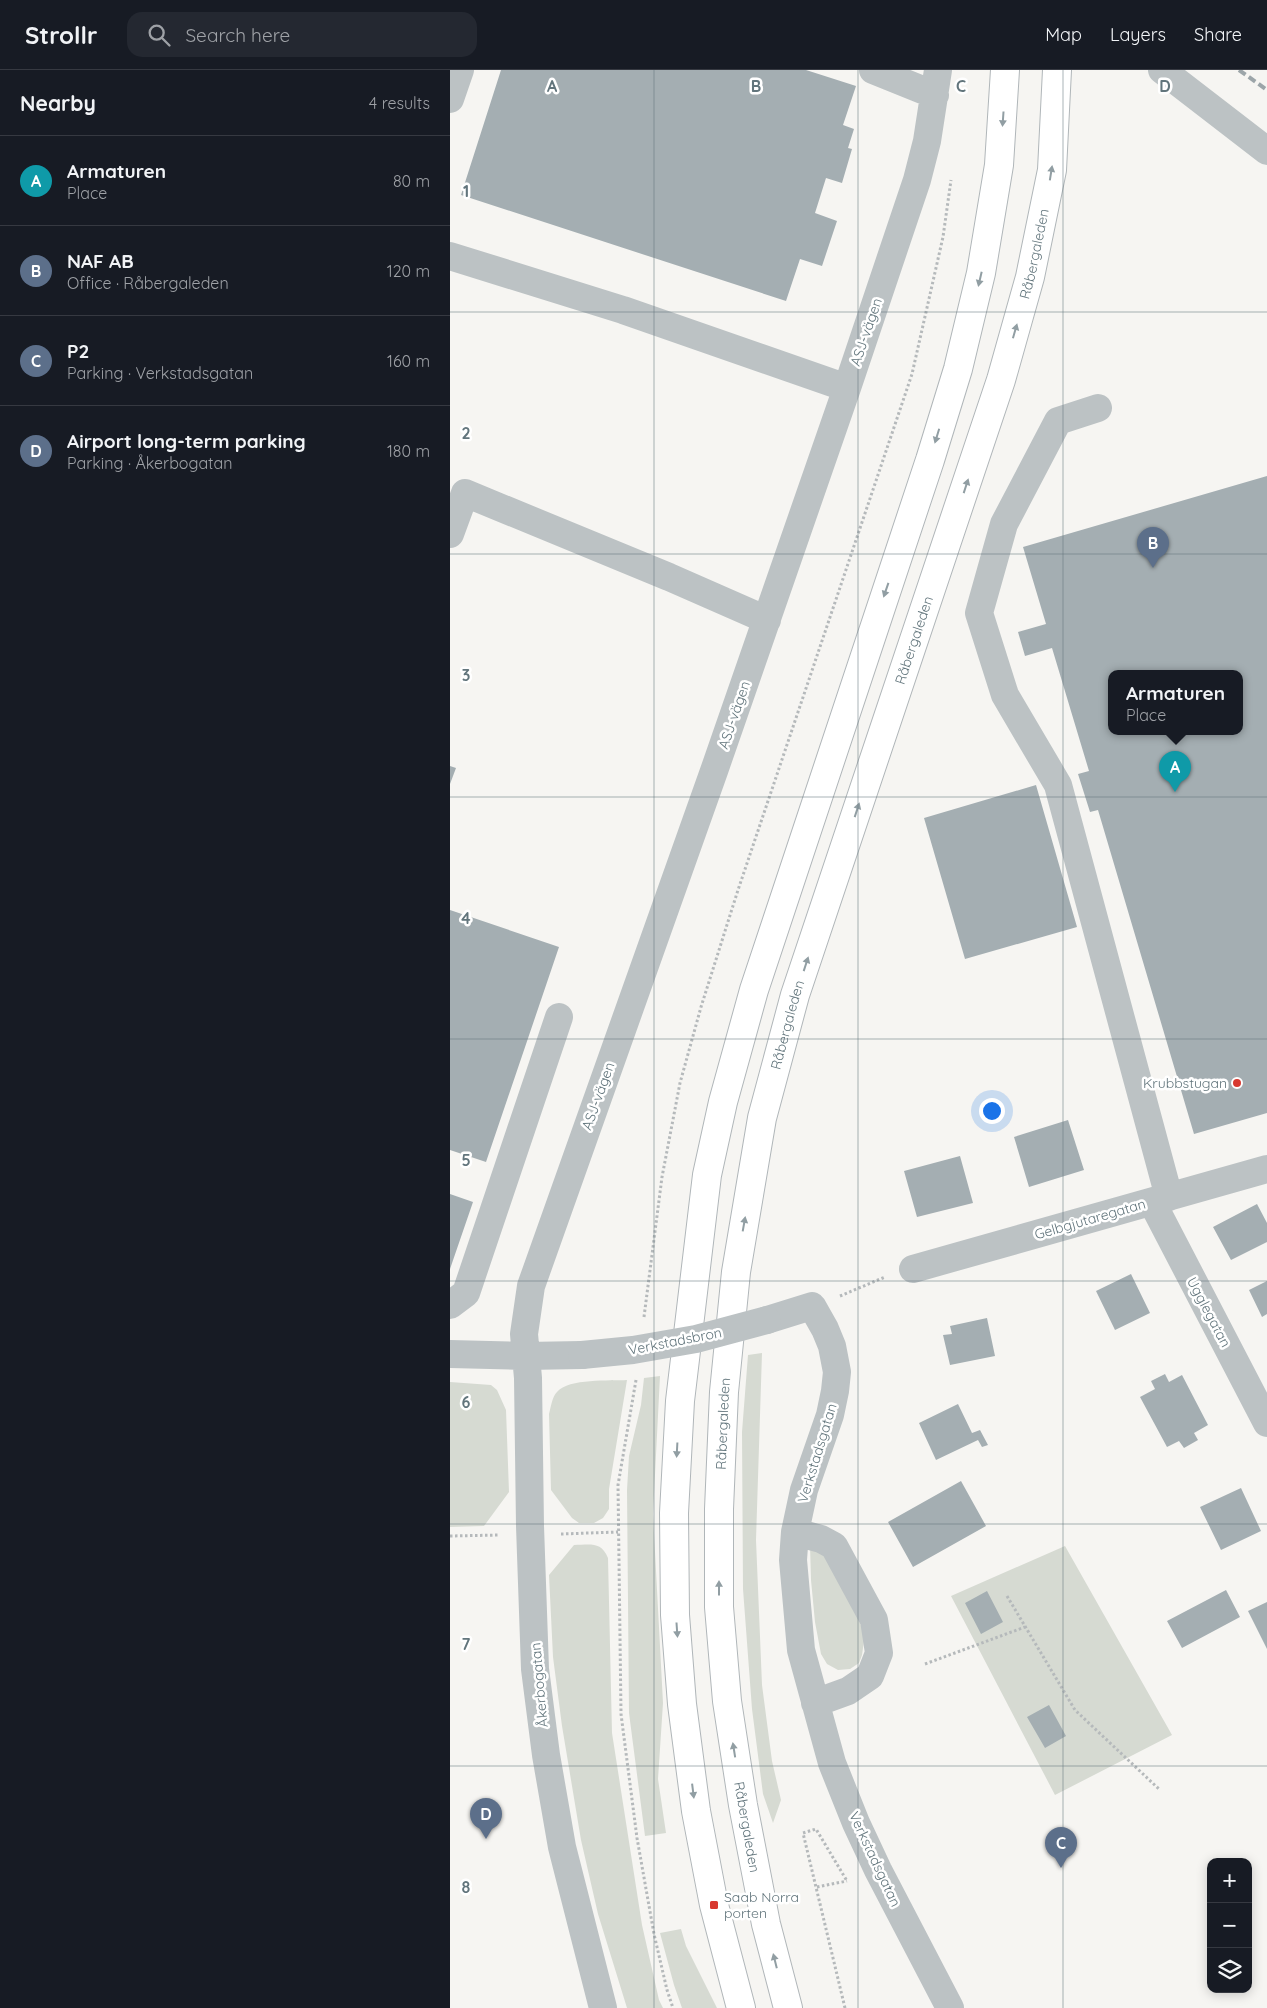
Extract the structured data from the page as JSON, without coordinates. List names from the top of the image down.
{
  "streets": {
    "main road": ["Råbergaleden"],
    "street": [
      "ASJ-vägen",
      "Gelbgjutaregatan",
      "Ugglegatan",
      "Verkstadsbron",
      "Verkstadsgatan",
      "Åkerbogatan"
    ]
  },
  "crossings": [
    ["ASJ-vägen", "Verkstadsbron"],
    ["ASJ-vägen", "Åkerbogatan"],
    ["Gelbgjutaregatan", "Ugglegatan"],
    ["Verkstadsbron", "Verkstadsgatan"],
    ["Verkstadsbron", "Åkerbogatan"]
  ],
  "places": {
    "other": ["Krubbstugan"],
    "transit": ["Saab Norra porten"]
  },
  "page": {
    "header": "Strollr",
    "search": "Search here",
    "nav": ["Map", "Layers", "Share"],
    "heading": ["Nearby", "4 results"],
    "list": [
      {
        "mark": "A",
        "name": "Armaturen",
        "note": "Place",
        "value": "80 m"
      },
      {
        "mark": "B",
        "name": "NAF AB",
        "note": "Office · Råbergaleden",
        "value": "120 m"
      },
      {
        "mark": "C",
        "name": "P2",
        "note": "Parking · Verkstadsgatan",
        "value": "160 m"
      },
      {
        "mark": "D",
        "name": "Airport long-term parking",
        "note": "Parking · Åkerbogatan",
        "value": "180 m"
      }
    ],
    "pins": [
      "B",
      "A",
      "D",
      "C"
    ],
    "popup": ["Armaturen", "Place"],
    "map_buttons": ["+", "−"]
  },
  "grid": {
    "columns": [
      "A",
      "B",
      "C",
      "D"
    ],
    "rows": [
      "1",
      "2",
      "3",
      "4",
      "5",
      "6",
      "7",
      "8"
    ]
  }
}
